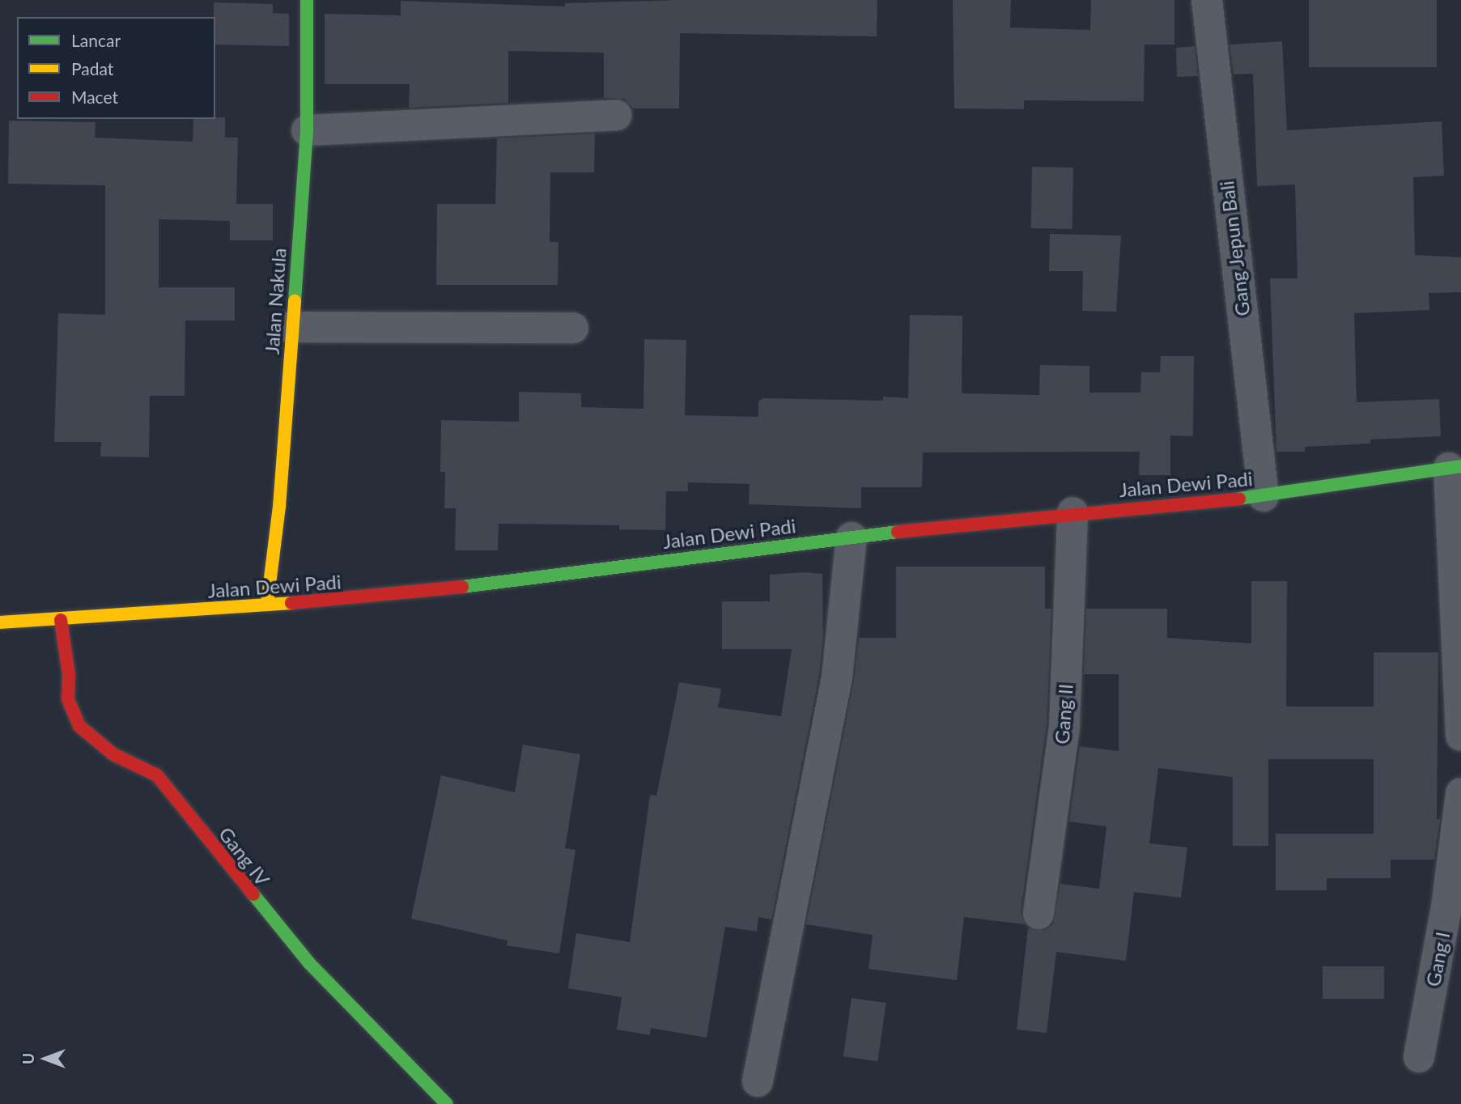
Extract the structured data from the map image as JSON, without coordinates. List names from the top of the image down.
{
  "streets": {
    "street": [
      "Gang Jepun Bali",
      "Jalan Nakula",
      "Jalan Dewi Padi",
      "Gang II",
      "Gang IV",
      "Gang I"
    ]
  },
  "crossings": [
    ["Gang Jepun Bali", "Jalan Dewi Padi"],
    ["Jalan Nakula", "Jalan Dewi Padi"],
    ["Jalan Dewi Padi", "Gang II"],
    ["Jalan Dewi Padi", "Gang IV"]
  ],
  "legend": ["Lancar", "Padat", "Macet"],
  "north": "left"
}
